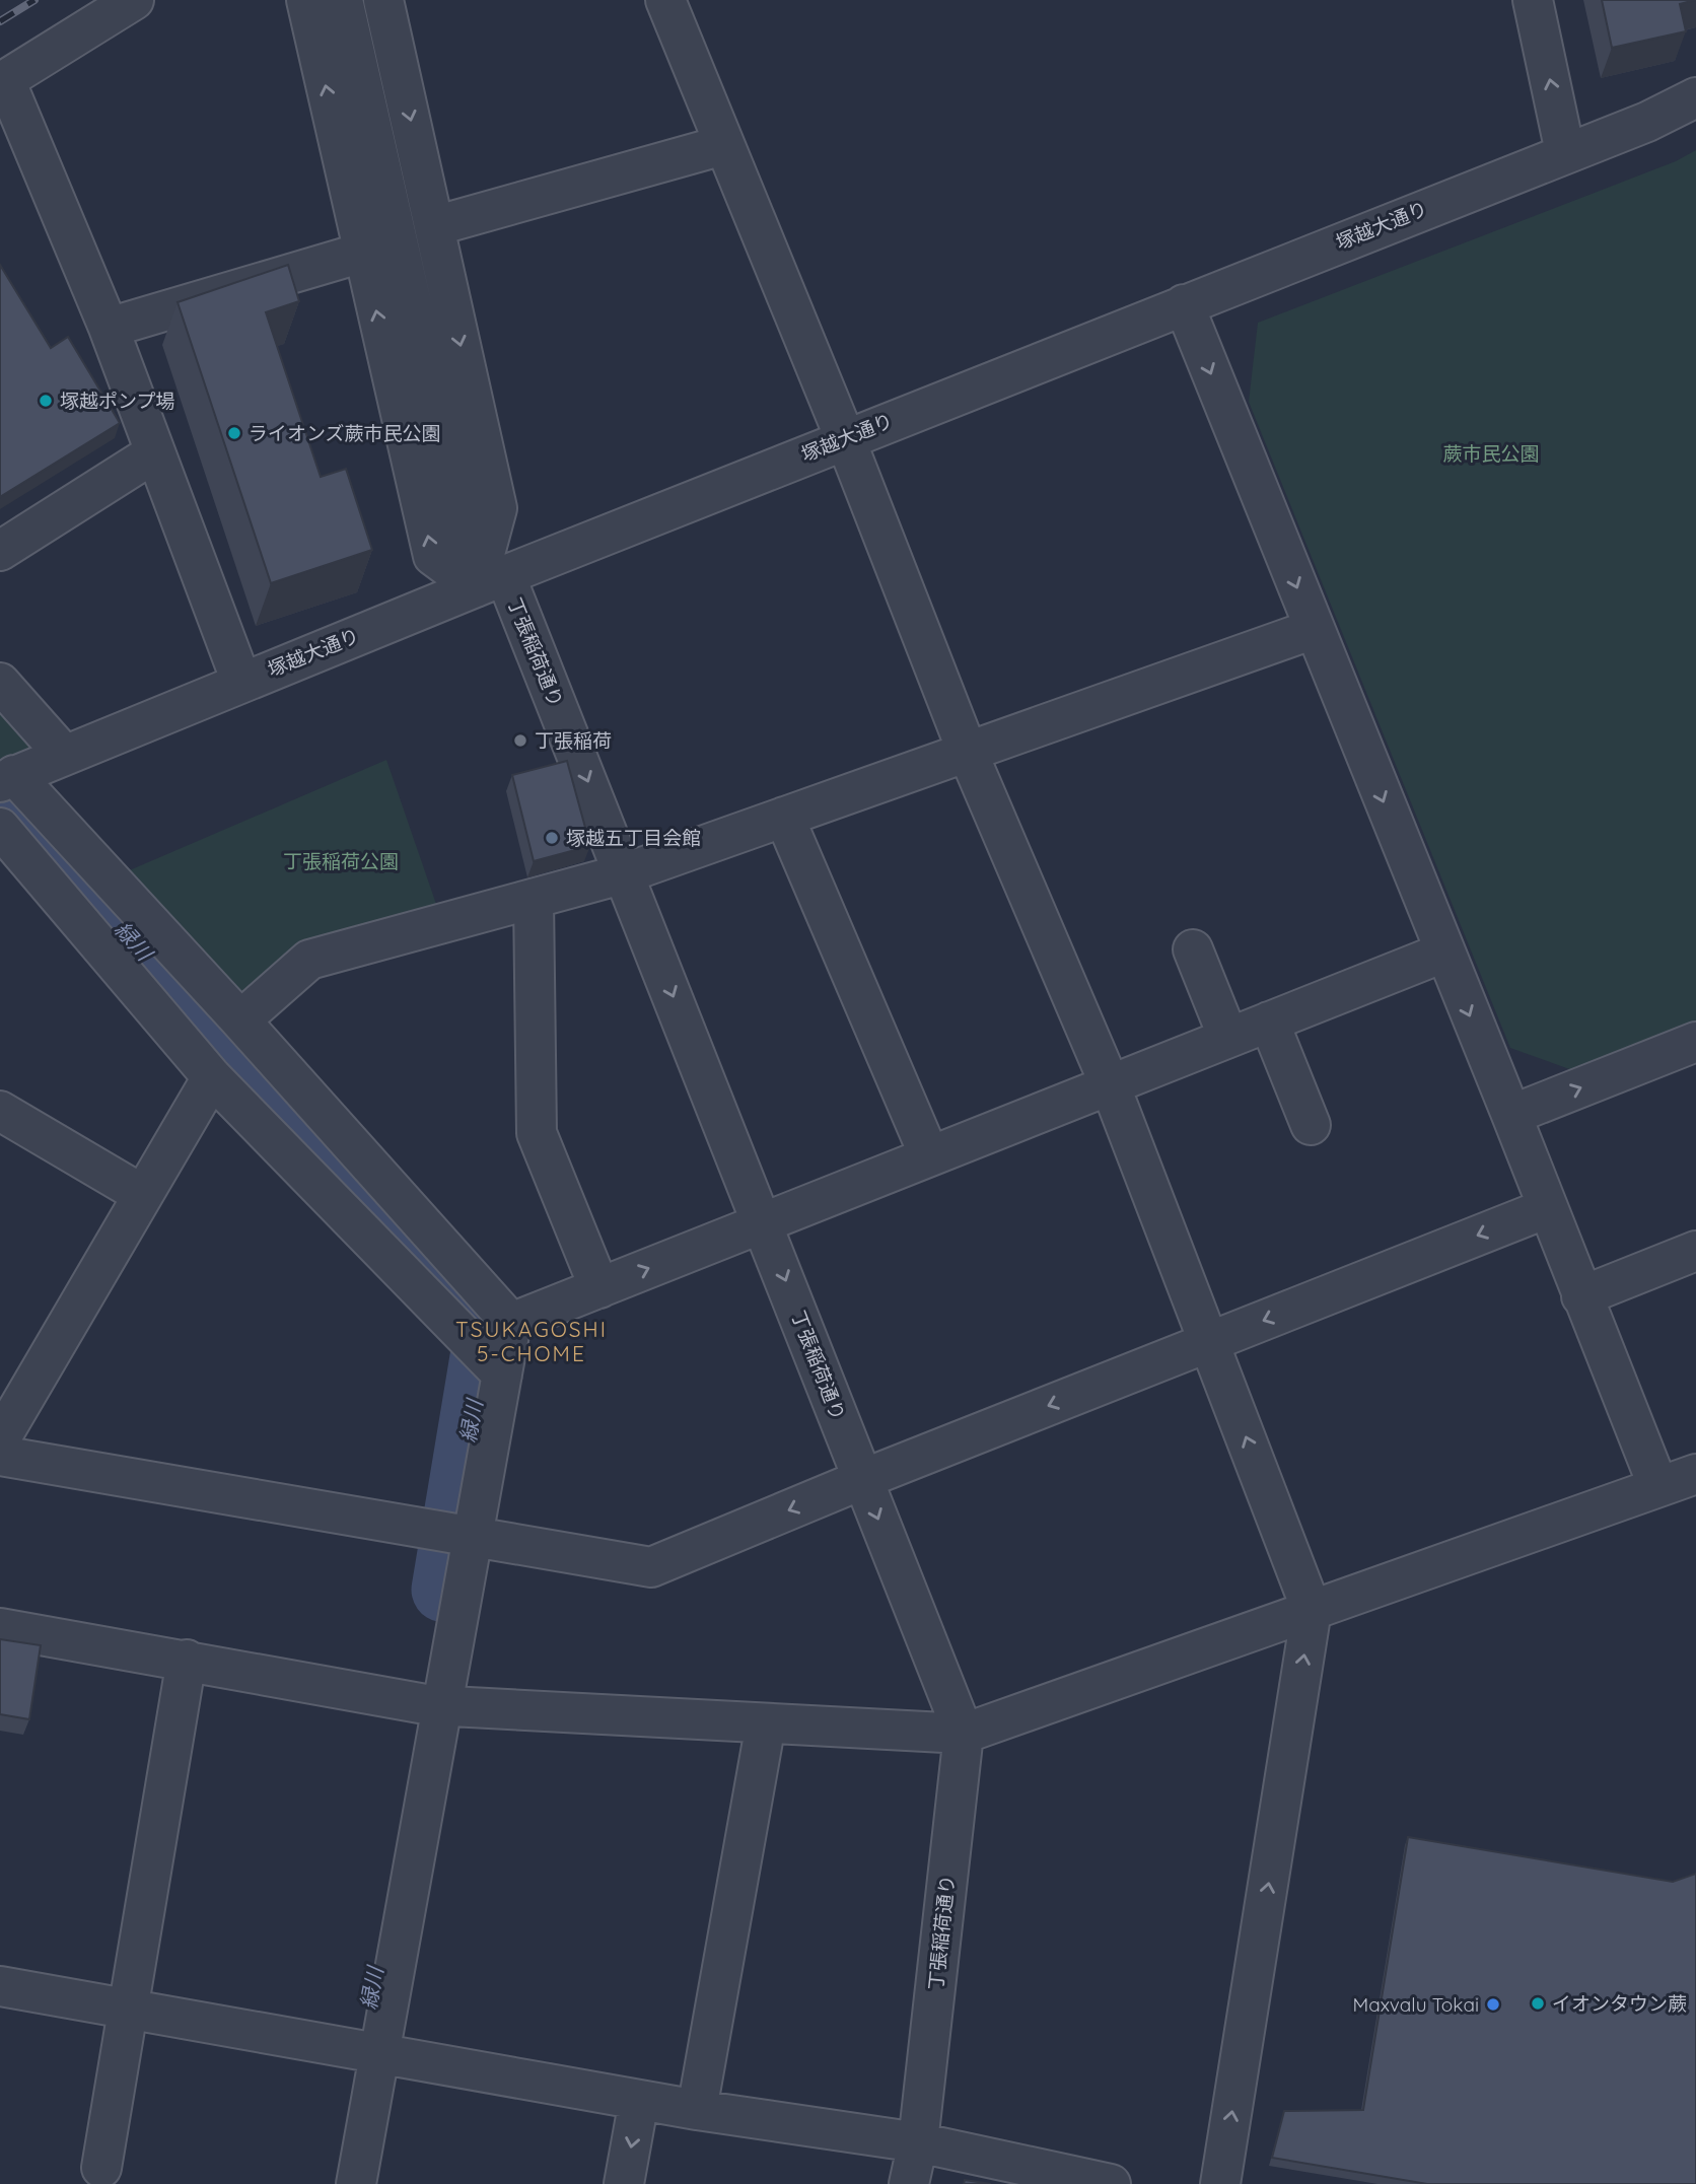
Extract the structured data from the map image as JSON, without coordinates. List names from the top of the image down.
{
  "streets": {
    "street": ["塚越大通り", "丁張稲荷通り"]
  },
  "crossings": [
    ["塚越大通り", "丁張稲荷通り"]
  ],
  "districts": ["TSUKAGOSHI 5-CHOME"],
  "water": ["緑川"],
  "parks": ["蕨市民公園", "丁張稲荷公園"],
  "places": [
    "塚越ポンプ場",
    "ライオンズ蕨市民公園",
    "丁張稲荷",
    "塚越五丁目会館",
    "イオンタウン蕨",
    "Maxvalu Tokai"
  ]
}
